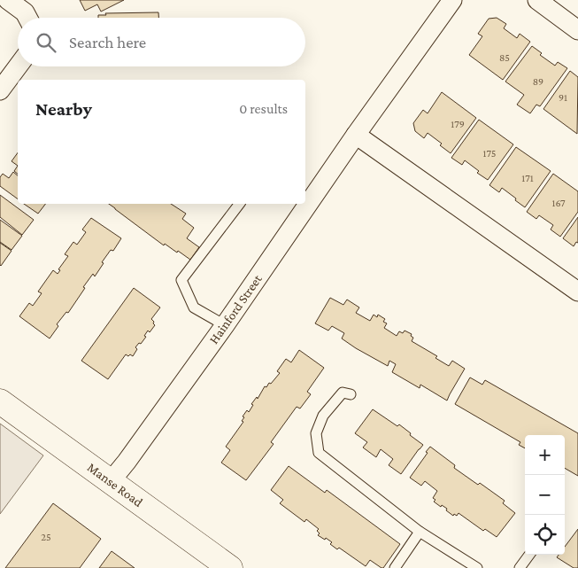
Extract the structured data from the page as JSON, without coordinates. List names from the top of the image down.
{
  "streets": {
    "street": ["Hainford Street", "Manse Road"]
  },
  "crossings": [
    ["Hainford Street", "Manse Road"]
  ],
  "house_numbers": [
    "85",
    "89",
    "91",
    "179",
    "175",
    "171",
    "167",
    "25"
  ],
  "page": {
    "search": "Search here",
    "heading": ["Nearby", "0 results"],
    "map_buttons": ["+", "−"]
  }
}
